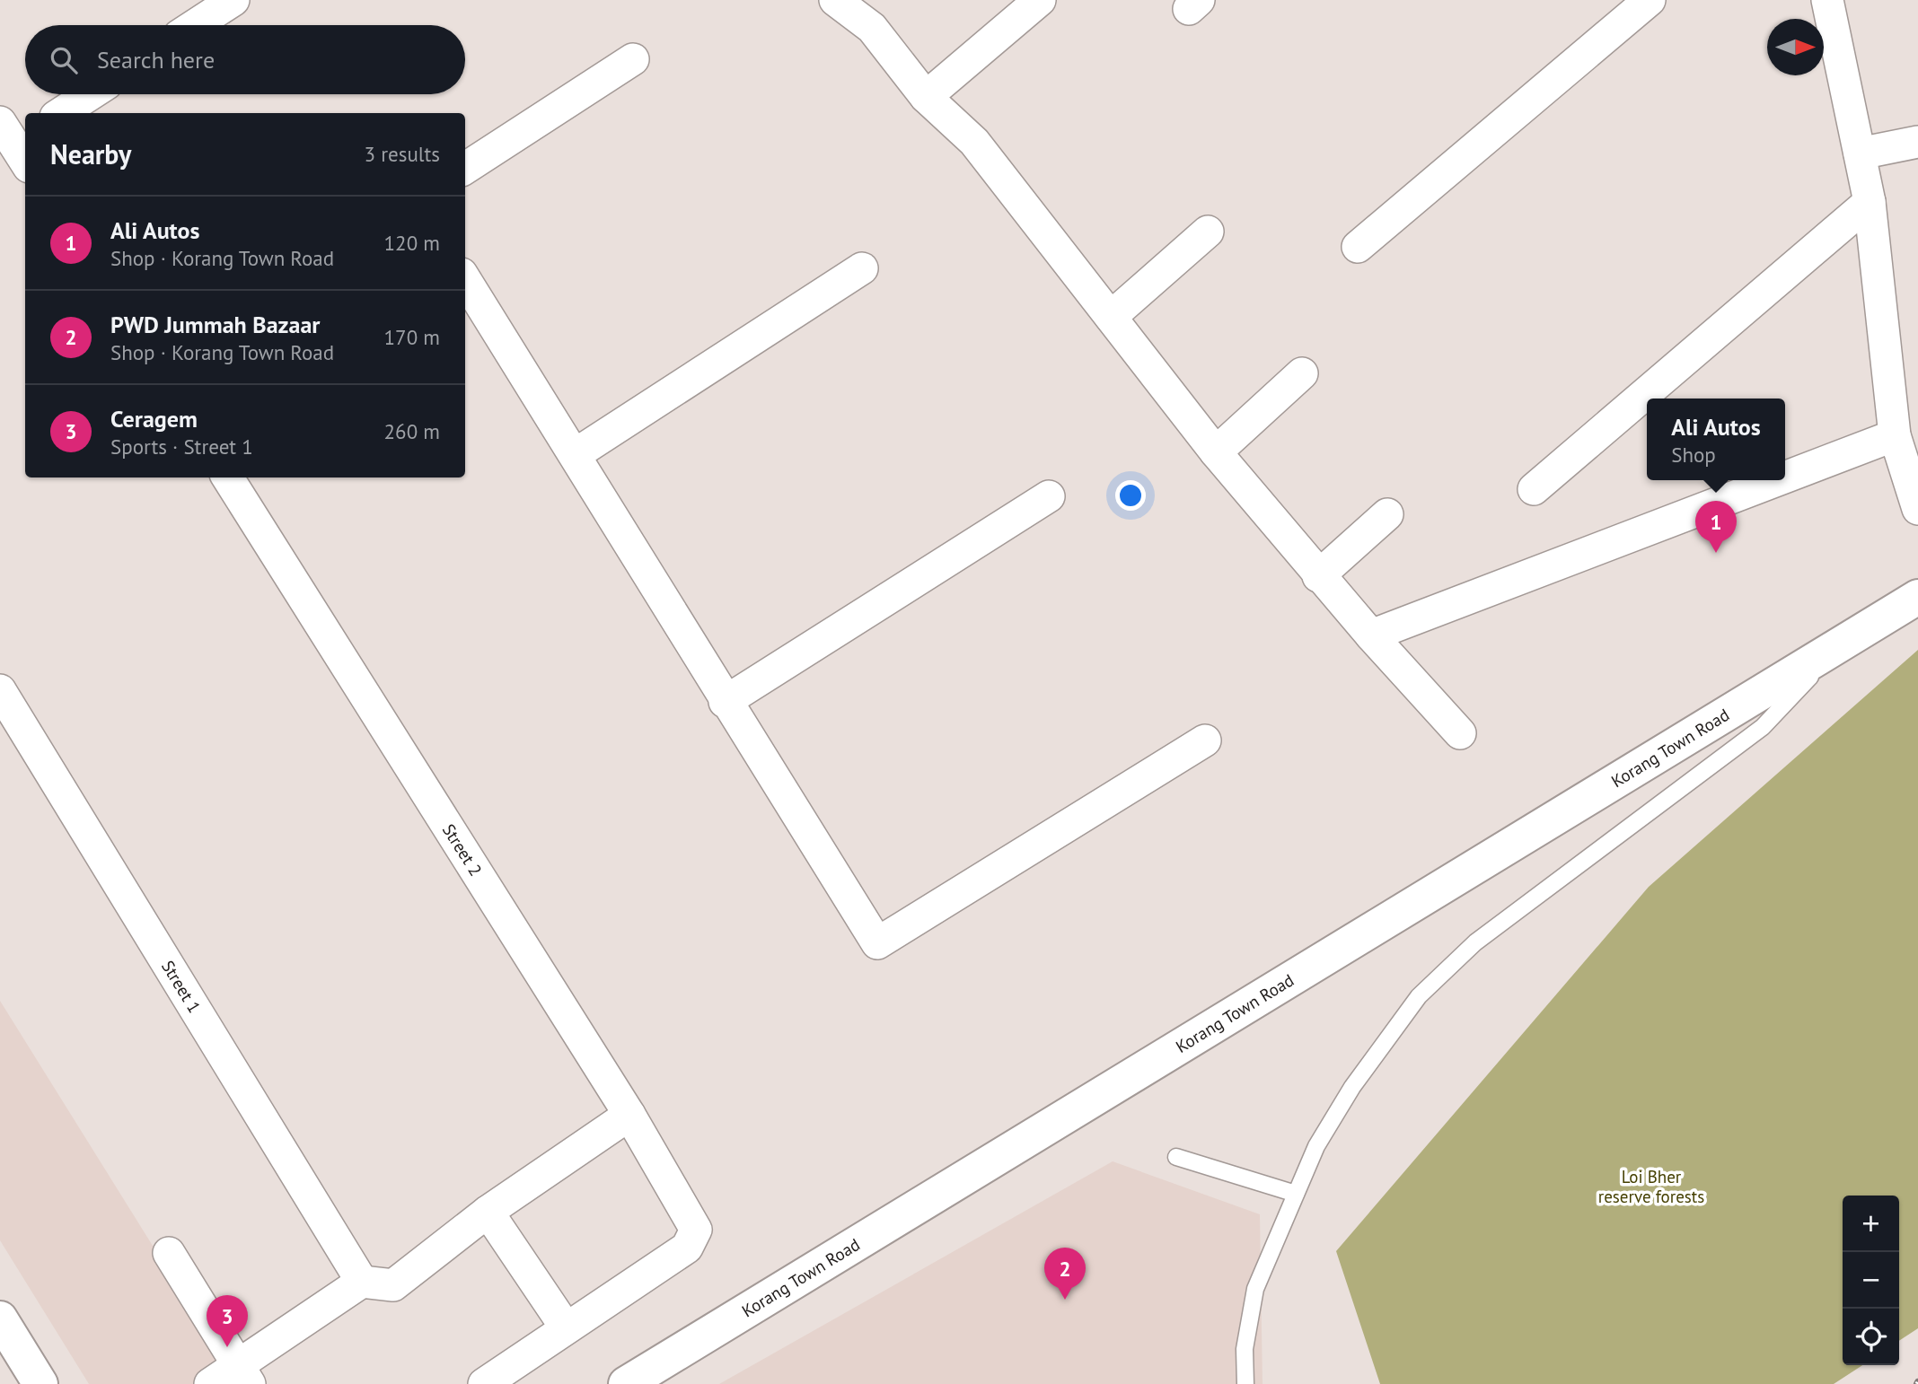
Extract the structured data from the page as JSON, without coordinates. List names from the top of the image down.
{
  "streets": {
    "street": ["Korang Town Road", "Street 2", "Street 1"]
  },
  "parks": ["Loi Bher reserve forests"],
  "north": "right",
  "page": {
    "search": "Search here",
    "heading": ["Nearby", "3 results"],
    "list": [
      {
        "mark": "1",
        "name": "Ali Autos",
        "note": "Shop · Korang Town Road",
        "value": "120 m"
      },
      {
        "mark": "2",
        "name": "PWD Jummah Bazaar",
        "note": "Shop · Korang Town Road",
        "value": "170 m"
      },
      {
        "mark": "3",
        "name": "Ceragem",
        "note": "Sports · Street 1",
        "value": "260 m"
      }
    ],
    "popup": ["Ali Autos", "Shop"],
    "pins": ["1", "2", "3"],
    "map_buttons": ["+", "−"]
  }
}
